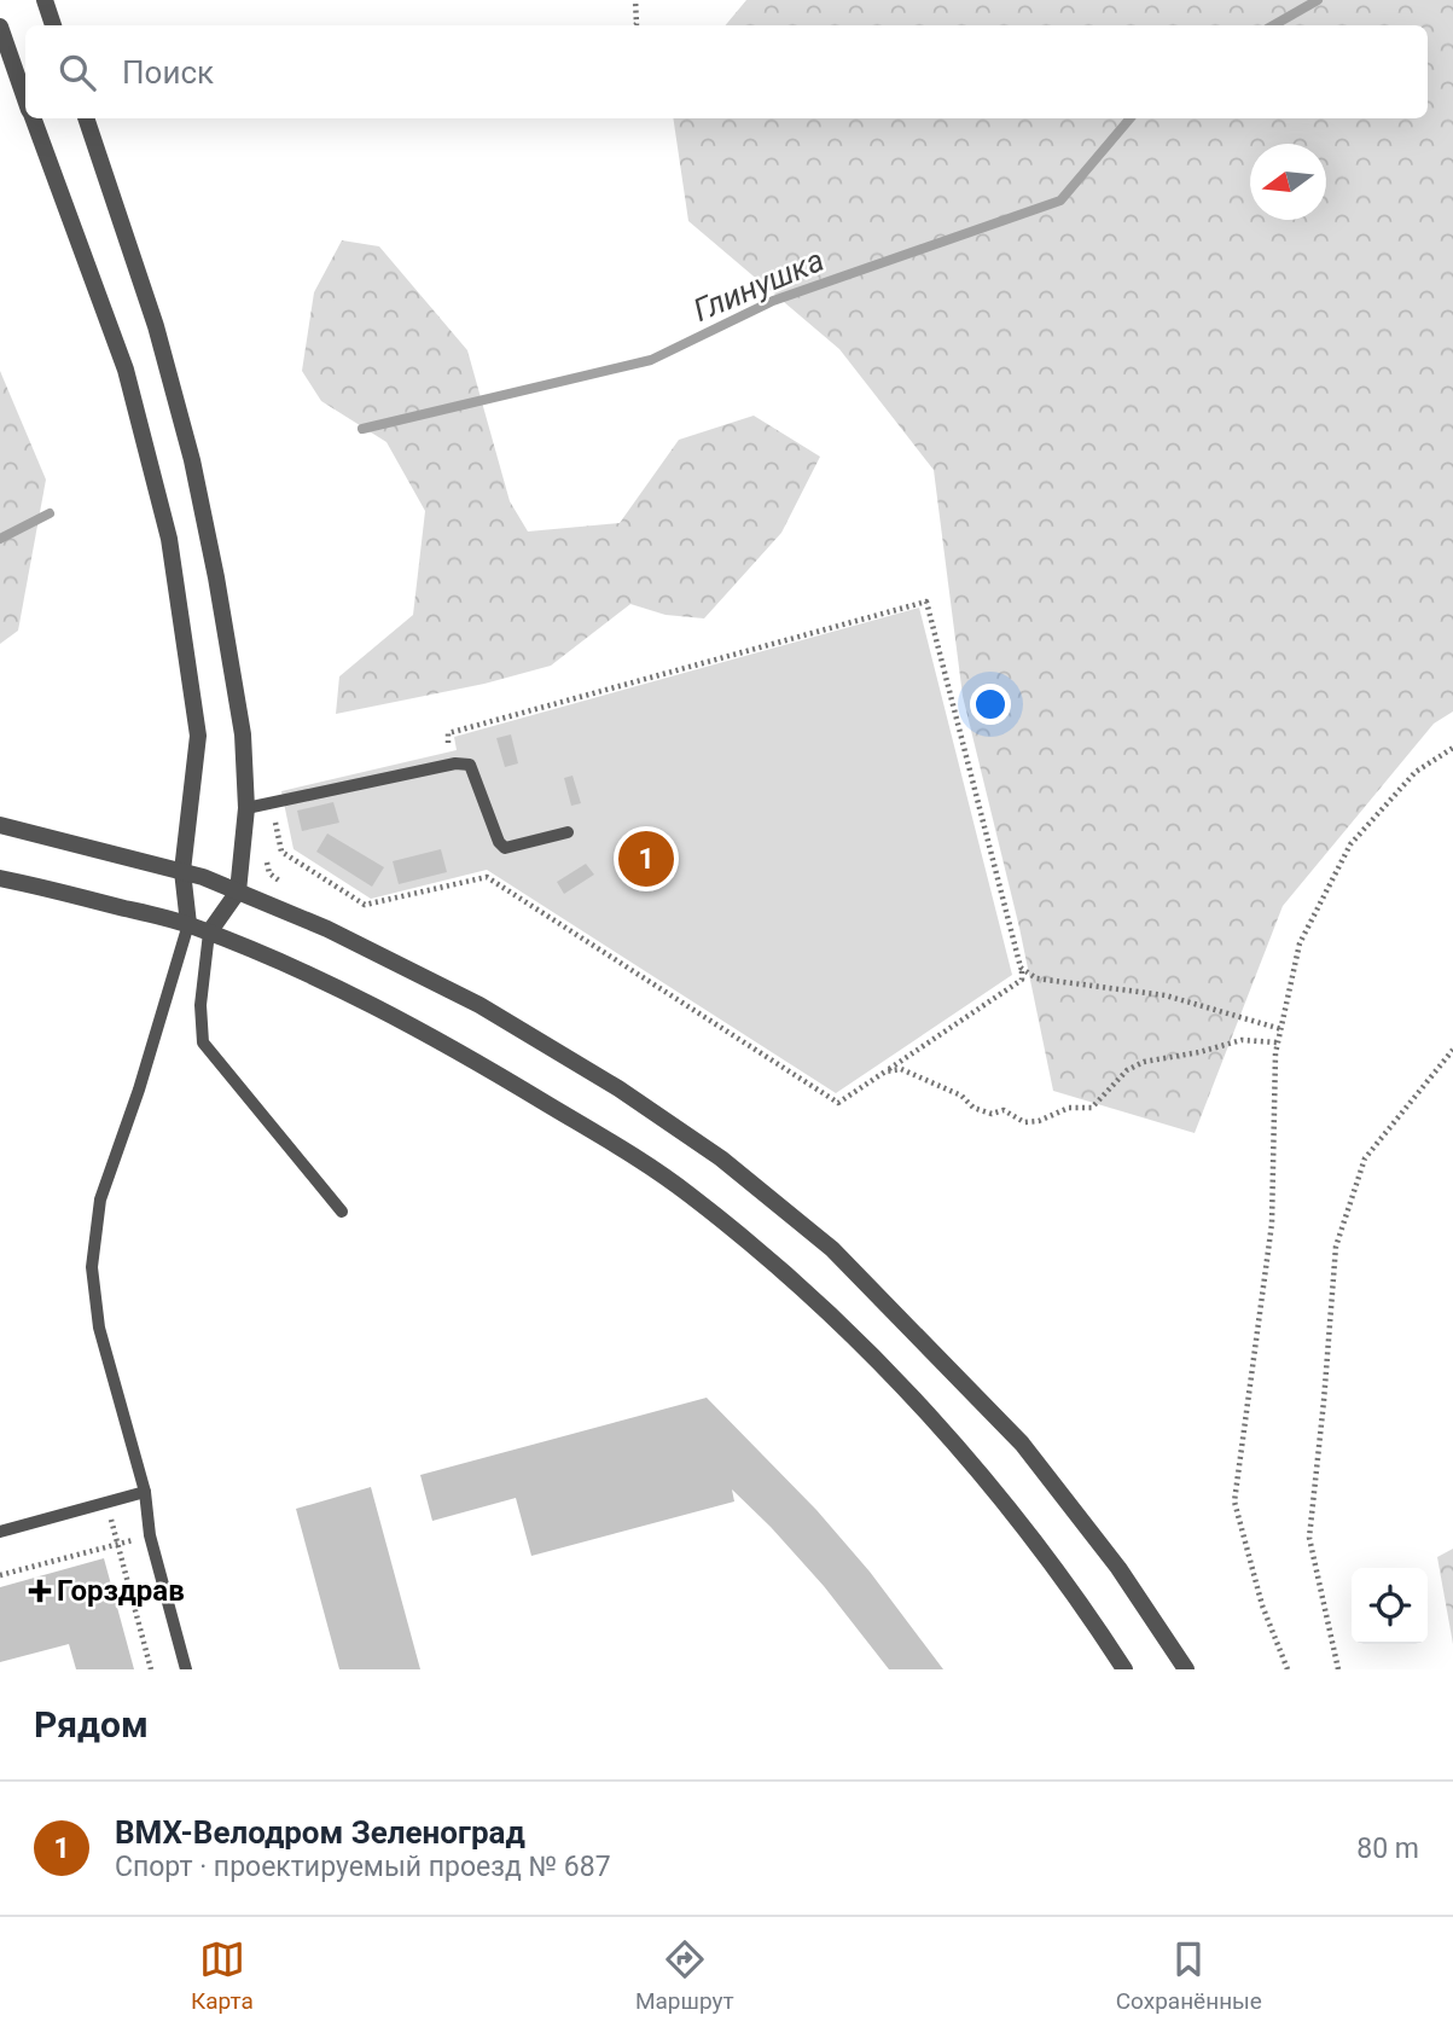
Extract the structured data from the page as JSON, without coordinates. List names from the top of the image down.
{
  "water": ["Глинушка"],
  "places": {
    "health": ["Горздрав"]
  },
  "north": "left",
  "page": {
    "search": "Поиск",
    "pins": "1",
    "heading": "Рядом",
    "list": [
      {
        "mark": "1",
        "name": "BMX-Велодром Зеленоград",
        "note": "Спорт · проектируемый проезд № 687",
        "value": "80 m"
      }
    ],
    "nav": ["Карта", "Маршрут", "Сохранённые"]
  }
}
